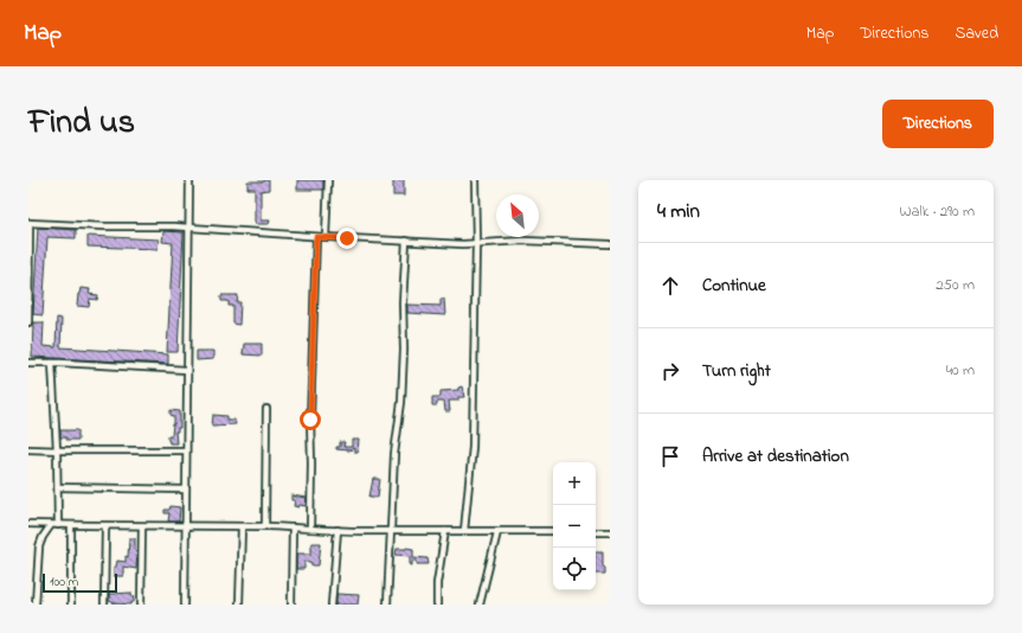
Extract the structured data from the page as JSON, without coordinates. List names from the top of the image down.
{
  "scale_bar": "100 m",
  "north": "top left",
  "page": {
    "header": "Map",
    "nav": ["Map", "Directions", "Saved"],
    "title": "Find us",
    "buttons": "Directions",
    "heading": ["4 min", "Walk · 290 m"],
    "list": [
      ["Continue", "250 m"],
      ["Turn right", "40 m"],
      "Arrive at destination"
    ],
    "map_buttons": ["+", "−"],
    "scale": "100 m"
  }
}
